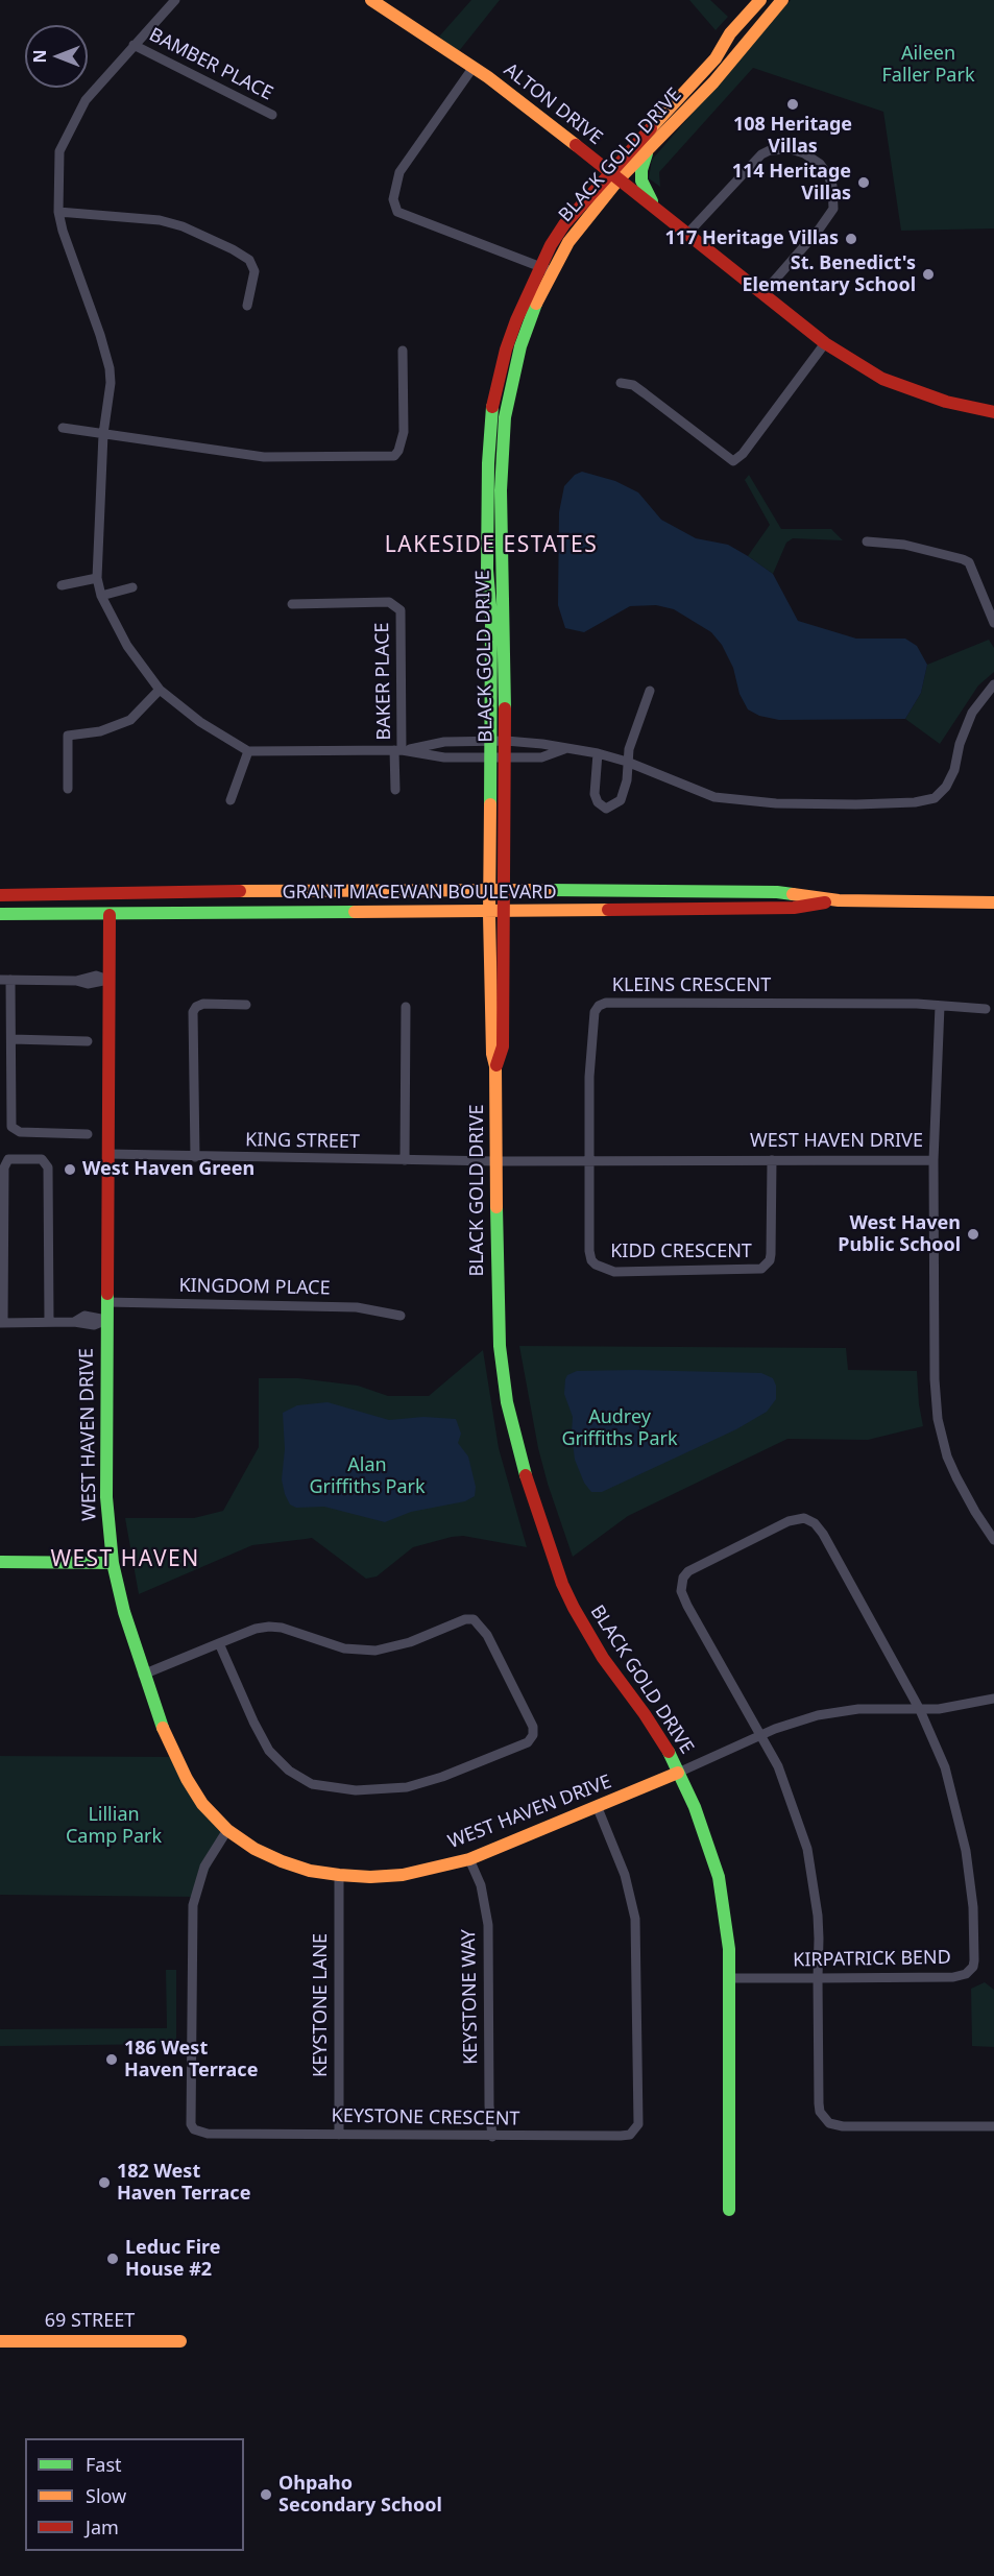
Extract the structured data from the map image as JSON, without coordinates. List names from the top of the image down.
{
  "streets": {
    "main road": [
      "ALTON DRIVE",
      "BLACK GOLD DRIVE",
      "GRANT MACEWAN BOULEVARD",
      "WEST HAVEN DRIVE",
      "69 STREET"
    ],
    "street": [
      "BAMBER PLACE",
      "BAKER PLACE",
      "KLEINS CRESCENT",
      "KING STREET",
      "KIDD CRESCENT",
      "KINGDOM PLACE",
      "KIRPATRICK BEND",
      "KEYSTONE WAY",
      "KEYSTONE LANE",
      "KEYSTONE CRESCENT"
    ]
  },
  "crossings": [
    ["ALTON DRIVE", "BLACK GOLD DRIVE"],
    ["BLACK GOLD DRIVE", "GRANT MACEWAN BOULEVARD"],
    ["BLACK GOLD DRIVE", "KING STREET"],
    ["BLACK GOLD DRIVE", "WEST HAVEN DRIVE"],
    ["BLACK GOLD DRIVE", "KIRPATRICK BEND"],
    ["GRANT MACEWAN BOULEVARD", "WEST HAVEN DRIVE"],
    ["KLEINS CRESCENT", "WEST HAVEN DRIVE"],
    ["KLEINS CRESCENT", "KIDD CRESCENT"],
    ["KING STREET", "WEST HAVEN DRIVE"],
    ["WEST HAVEN DRIVE", "KIDD CRESCENT"],
    ["WEST HAVEN DRIVE", "KINGDOM PLACE"],
    ["WEST HAVEN DRIVE", "KIRPATRICK BEND"],
    ["WEST HAVEN DRIVE", "KEYSTONE WAY"],
    ["WEST HAVEN DRIVE", "KEYSTONE LANE"],
    ["WEST HAVEN DRIVE", "KEYSTONE CRESCENT"],
    ["KEYSTONE WAY", "KEYSTONE CRESCENT"],
    ["KEYSTONE LANE", "KEYSTONE CRESCENT"]
  ],
  "districts": ["LAKESIDE ESTATES", "WEST HAVEN"],
  "parks": [
    "Aileen Faller Park",
    "Audrey Griffiths Park",
    "Alan Griffiths Park",
    "Lillian Camp Park"
  ],
  "places": [
    "108 Heritage Villas",
    "114 Heritage Villas",
    "117 Heritage Villas",
    "St. Benedict's Elementary School",
    "West Haven Green",
    "West Haven Public School",
    "186 West Haven Terrace",
    "182 West Haven Terrace",
    "Leduc Fire House #2",
    "Ohpaho Secondary School"
  ],
  "legend": ["Fast", "Slow", "Jam"],
  "north": "left"
}
